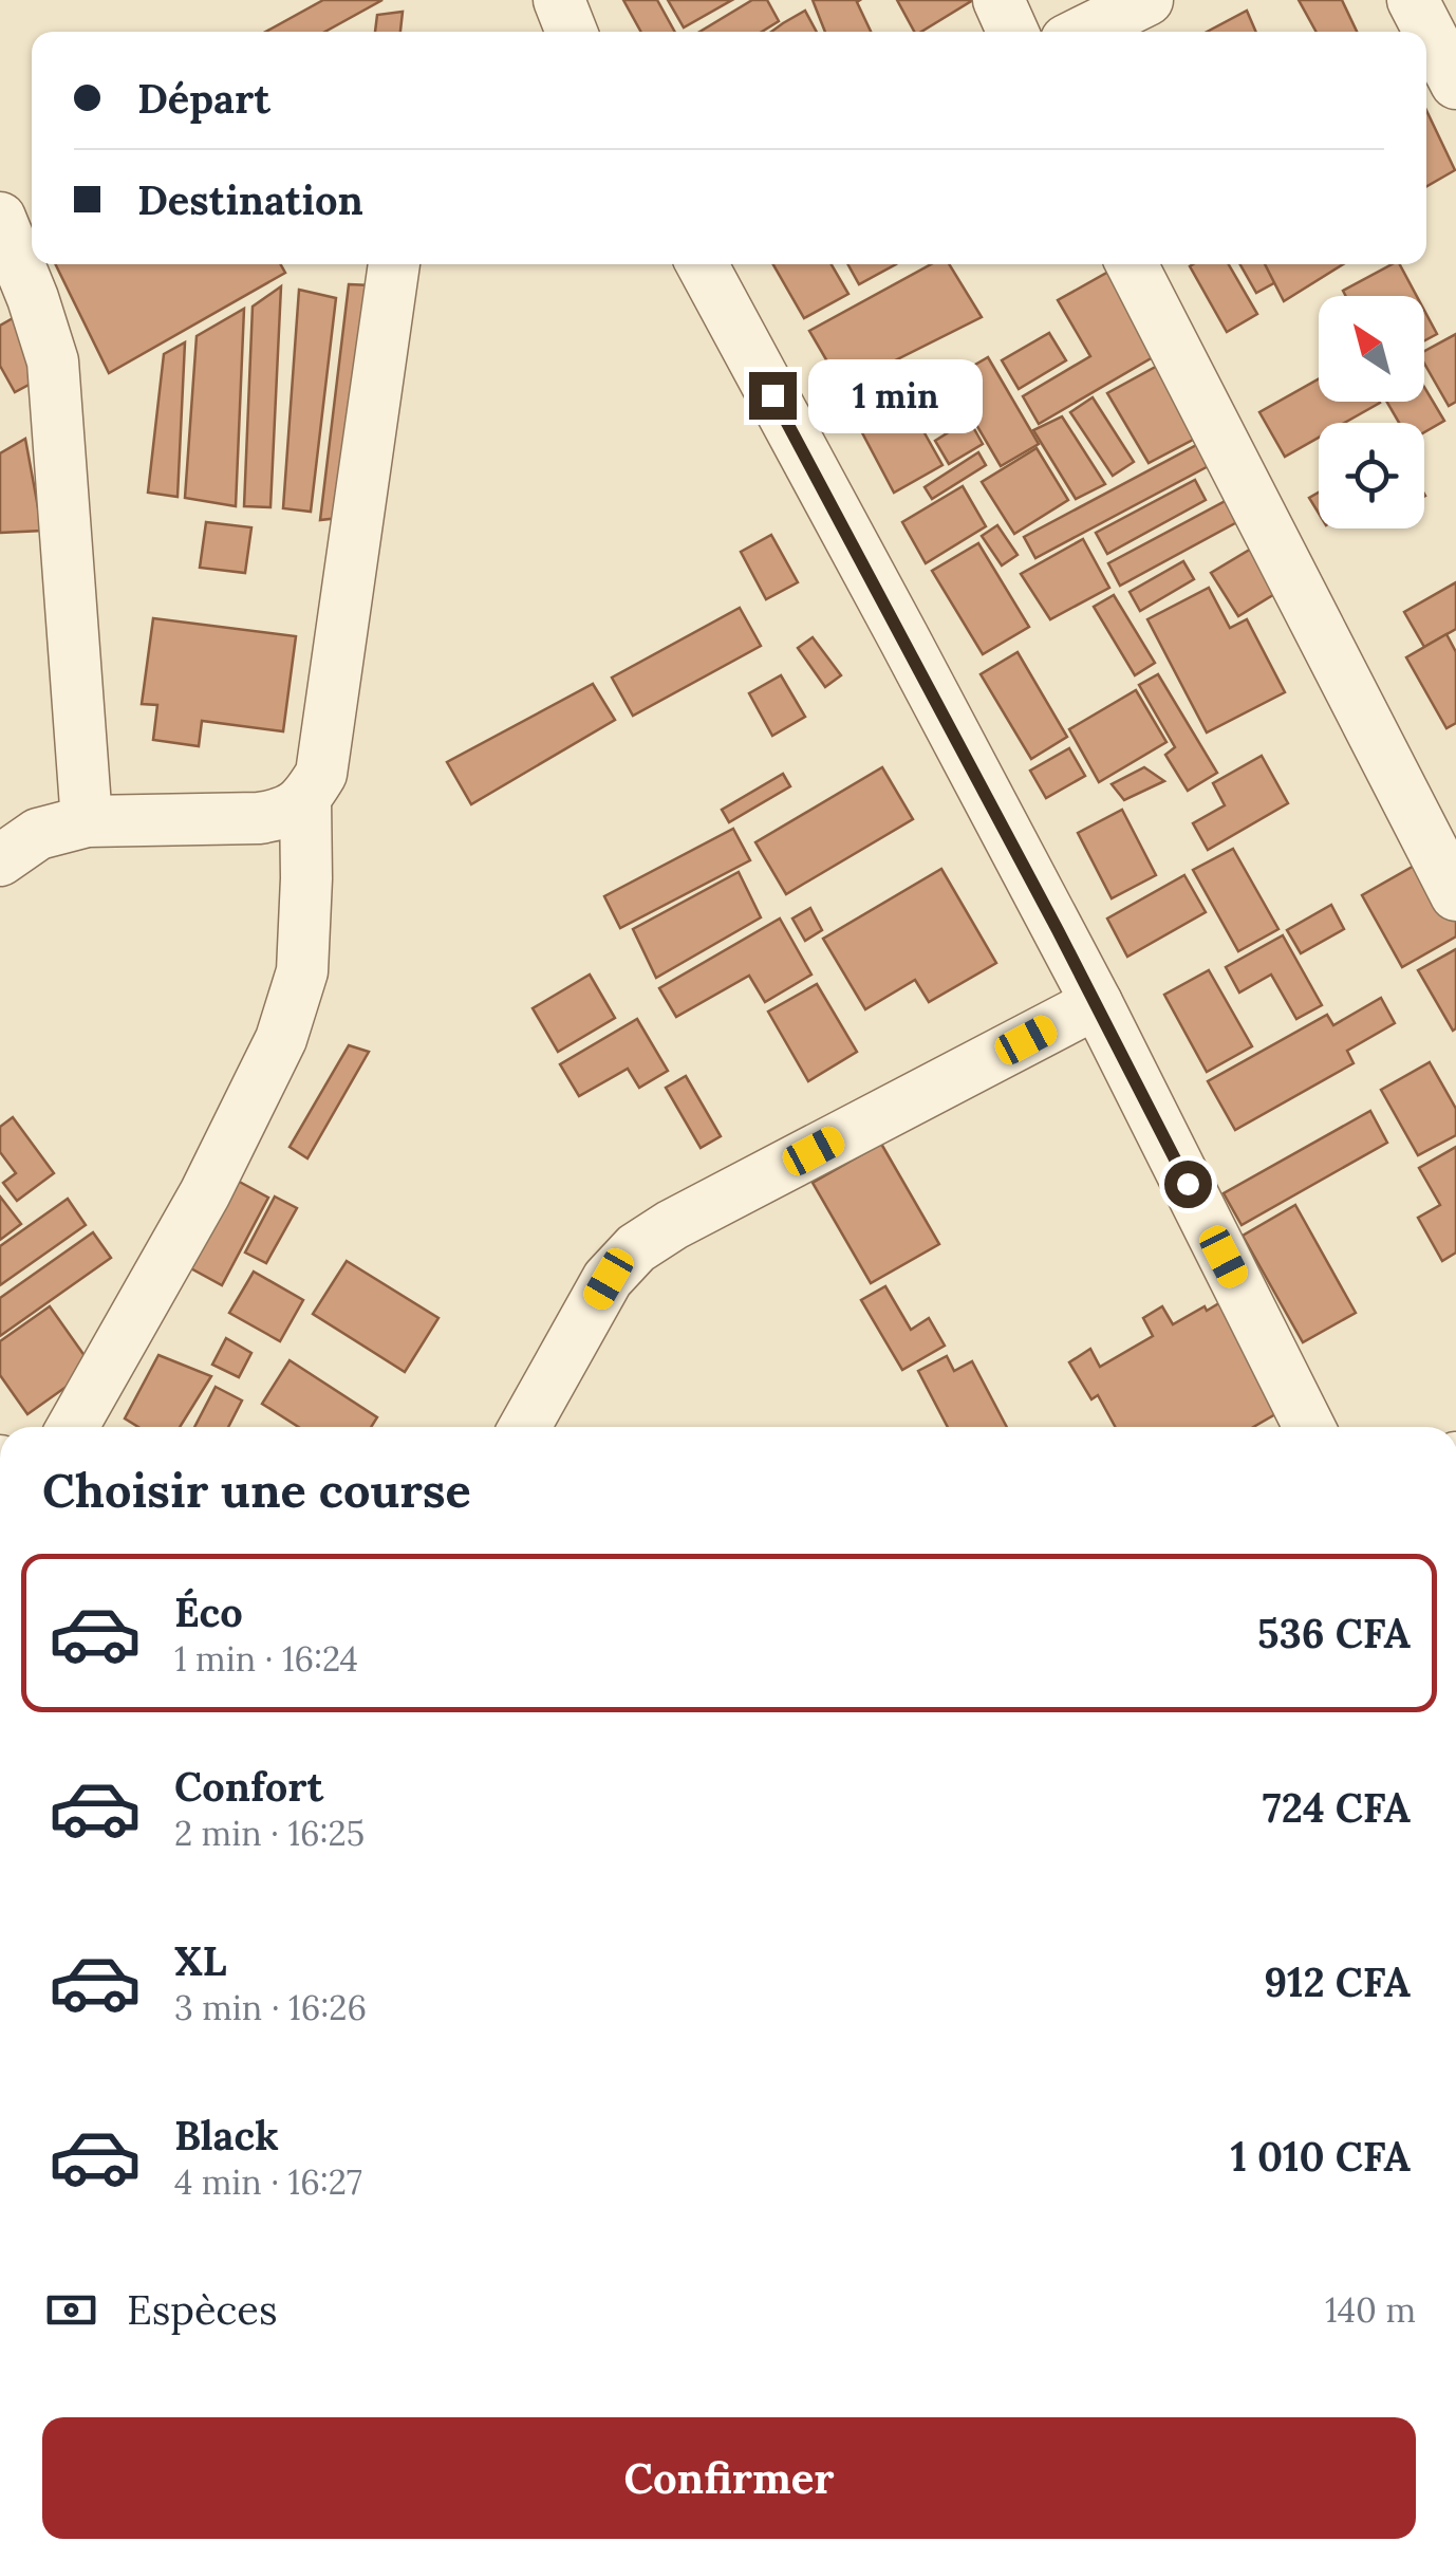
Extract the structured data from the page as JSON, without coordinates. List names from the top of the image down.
{
  "north": "top left",
  "page": {
    "banner": ["Départ", "Destination"],
    "bubble": "1 min",
    "heading": "Choisir une course",
    "list": [
      {
        "name": "Éco",
        "note": "1 min · 16:24",
        "value": "536 CFA"
      },
      {
        "name": "Confort",
        "note": "2 min · 16:25",
        "value": "724 CFA"
      },
      {
        "name": "XL",
        "note": "3 min · 16:26",
        "value": "912 CFA"
      },
      {
        "name": "Black",
        "note": "4 min · 16:27",
        "value": "1 010 CFA"
      }
    ],
    "pay": ["Espèces", "140 m"],
    "buttons": "Confirmer"
  }
}
